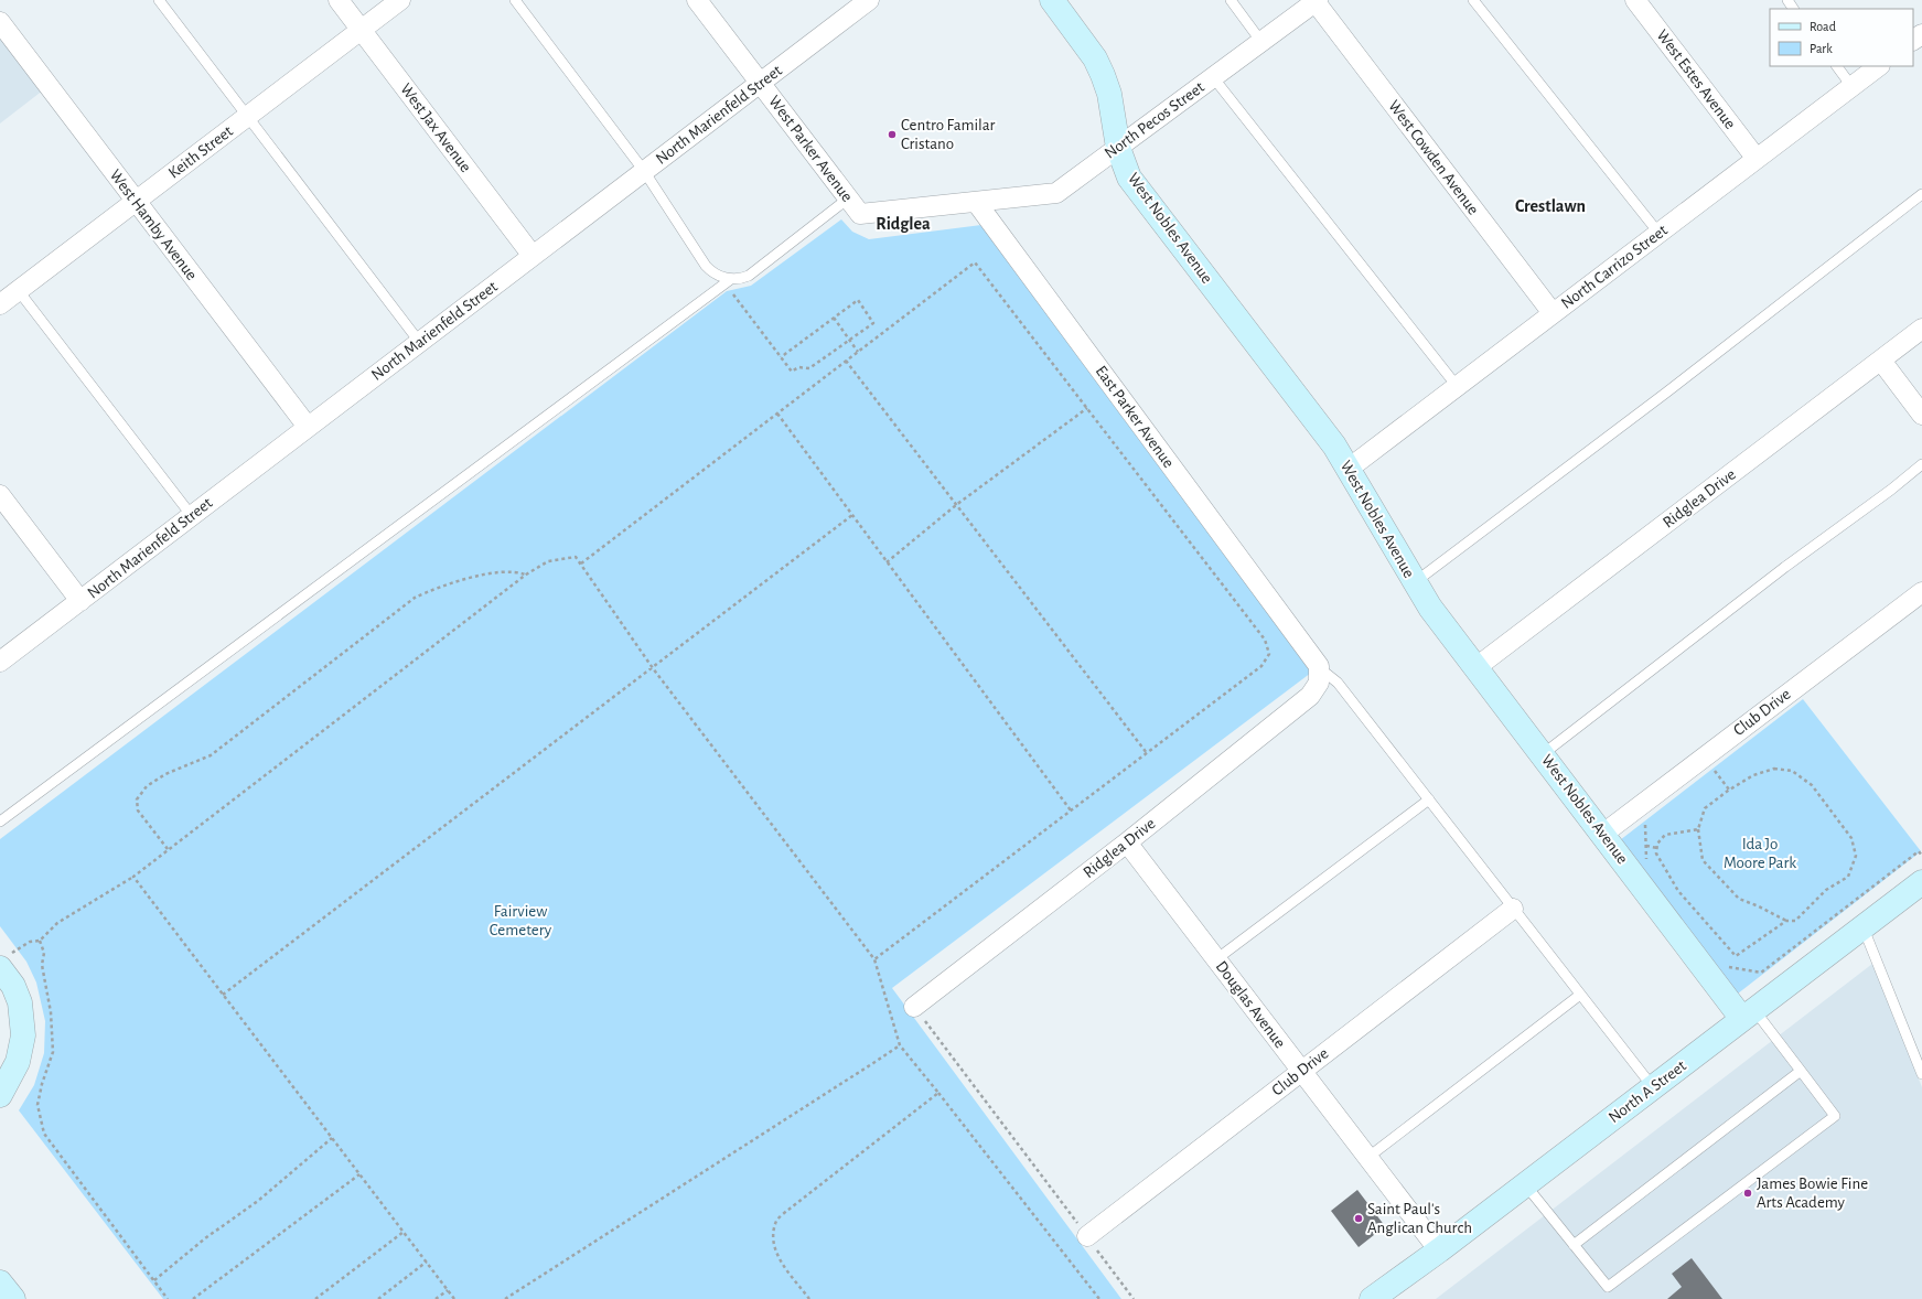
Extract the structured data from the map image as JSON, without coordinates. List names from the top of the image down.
{
  "streets": {
    "street": [
      "West Estes Avenue",
      "North Marienfeld Street",
      "North Pecos Street",
      "West Jax Avenue",
      "West Parker Avenue",
      "Keith Street",
      "West Cowden Avenue",
      "West Hamby Avenue",
      "West Nobles Avenue",
      "North Carrizo Street",
      "East Parker Avenue",
      "Ridglea Drive",
      "Club Drive",
      "Douglas Avenue",
      "North A Street"
    ]
  },
  "crossings": [
    ["West Estes Avenue", "North Carrizo Street"],
    ["North Marienfeld Street", "West Jax Avenue"],
    ["North Marienfeld Street", "West Parker Avenue"],
    ["North Marienfeld Street", "West Hamby Avenue"],
    ["North Pecos Street", "West Cowden Avenue"],
    ["North Pecos Street", "West Nobles Avenue"],
    ["North Pecos Street", "East Parker Avenue"],
    ["West Jax Avenue", "Keith Street"],
    ["Keith Street", "West Hamby Avenue"],
    ["West Cowden Avenue", "North Carrizo Street"],
    ["West Nobles Avenue", "North Carrizo Street"],
    ["West Nobles Avenue", "Ridglea Drive"],
    ["West Nobles Avenue", "Club Drive"],
    ["West Nobles Avenue", "North A Street"],
    ["East Parker Avenue", "Ridglea Drive"],
    ["Ridglea Drive", "Douglas Avenue"],
    ["Club Drive", "Douglas Avenue"],
    ["Douglas Avenue", "North A Street"]
  ],
  "districts": ["Crestlawn", "Ridglea"],
  "parks": ["Ida Jo Moore Park", "Fairview Cemetery"],
  "places": ["Centro Familar Cristano", "James Bowie Fine Arts Academy", "Saint Paul's Anglican Church"],
  "legend": ["Road", "Park"]
}
